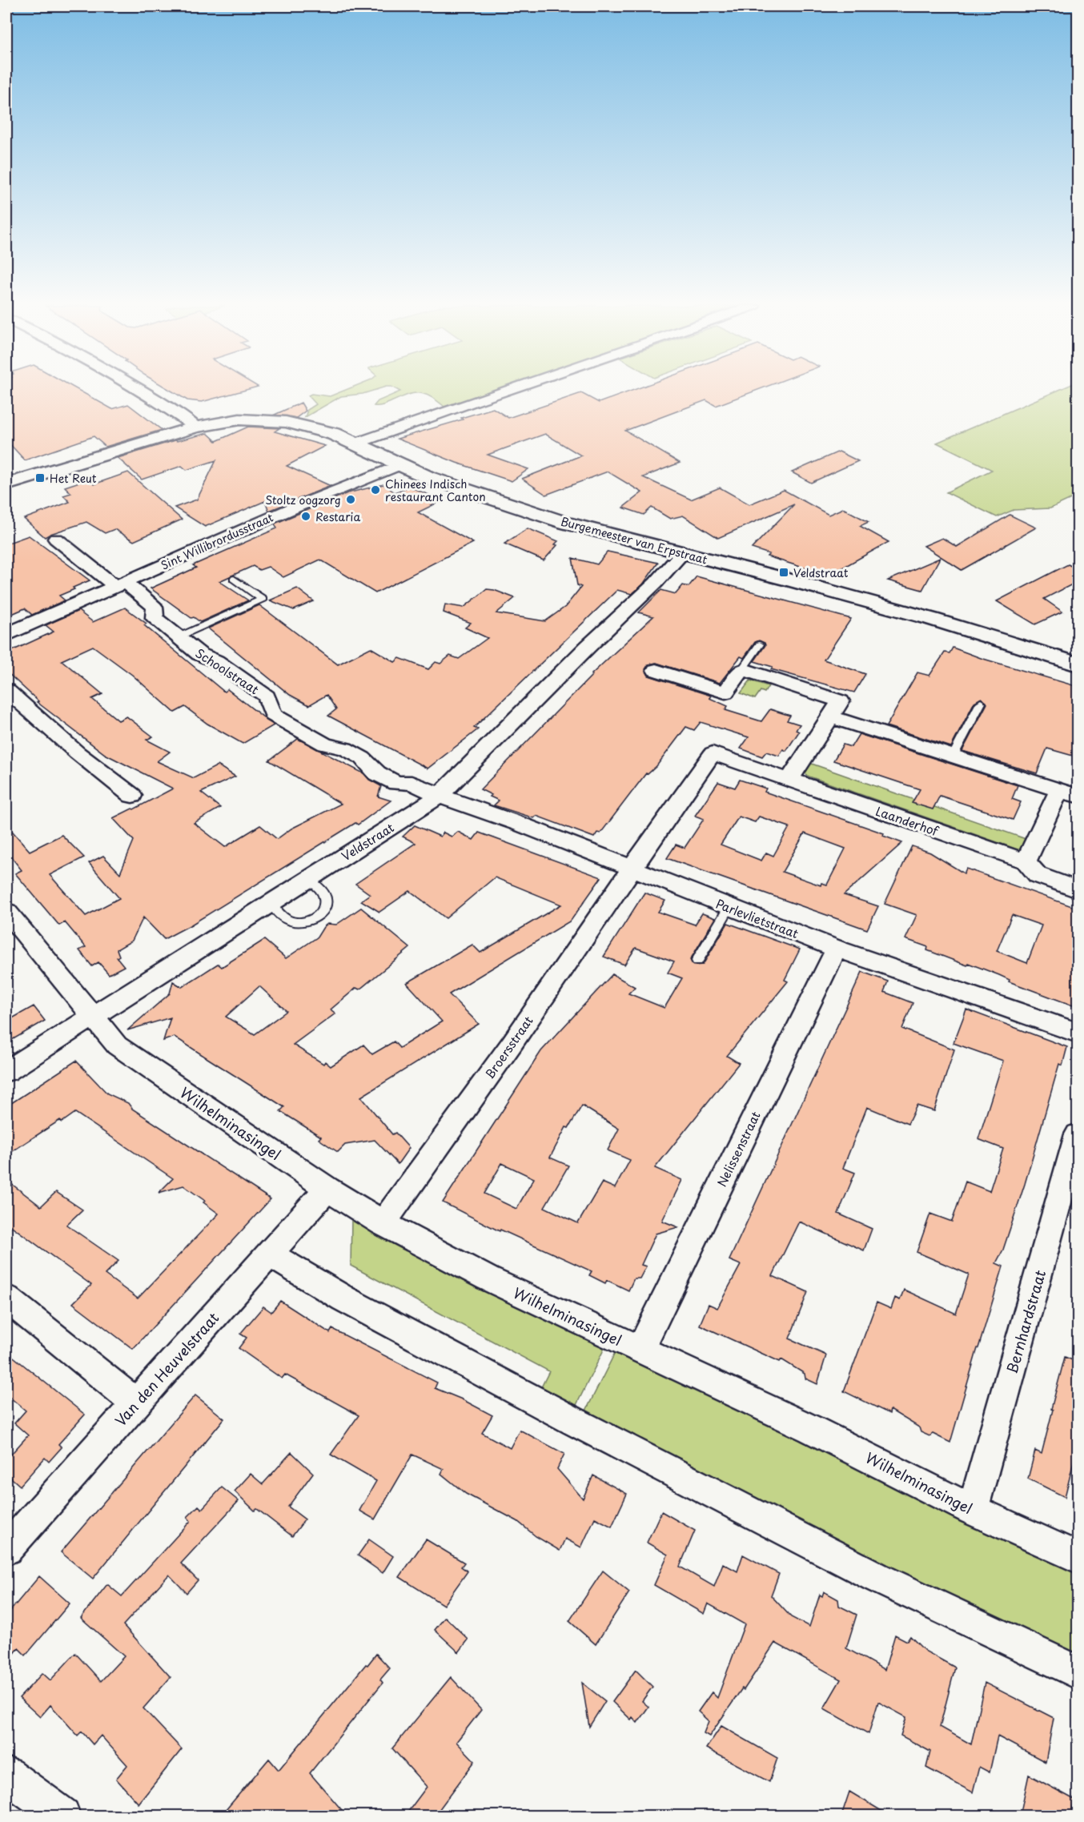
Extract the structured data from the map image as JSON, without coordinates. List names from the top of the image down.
{
  "streets": {
    "street": [
      "Burgemeester van Erpstraat",
      "Sint Willibrordusstraat",
      "Schoolstraat",
      "Laanderhof",
      "Veldstraat",
      "Parlevlietstraat",
      "Broersstraat",
      "Wilhelminasingel",
      "Nelissenstraat",
      "Bernhardstraat",
      "Van den Heuvelstraat"
    ]
  },
  "crossings": [
    ["Burgemeester van Erpstraat", "Sint Willibrordusstraat"],
    ["Burgemeester van Erpstraat", "Veldstraat"],
    ["Sint Willibrordusstraat", "Schoolstraat"],
    ["Schoolstraat", "Veldstraat"],
    ["Schoolstraat", "Parlevlietstraat"],
    ["Laanderhof", "Parlevlietstraat"],
    ["Laanderhof", "Broersstraat"],
    ["Veldstraat", "Parlevlietstraat"],
    ["Veldstraat", "Wilhelminasingel"],
    ["Parlevlietstraat", "Broersstraat"],
    ["Parlevlietstraat", "Nelissenstraat"],
    ["Broersstraat", "Wilhelminasingel"],
    ["Wilhelminasingel", "Nelissenstraat"],
    ["Wilhelminasingel", "Bernhardstraat"],
    ["Wilhelminasingel", "Van den Heuvelstraat"]
  ],
  "places": {
    "transit": ["Het Reut", "Veldstraat"],
    "other": ["Chinees Indisch restaurant Canton", "Stoltz oogzorg", "Restaria"]
  }
}
